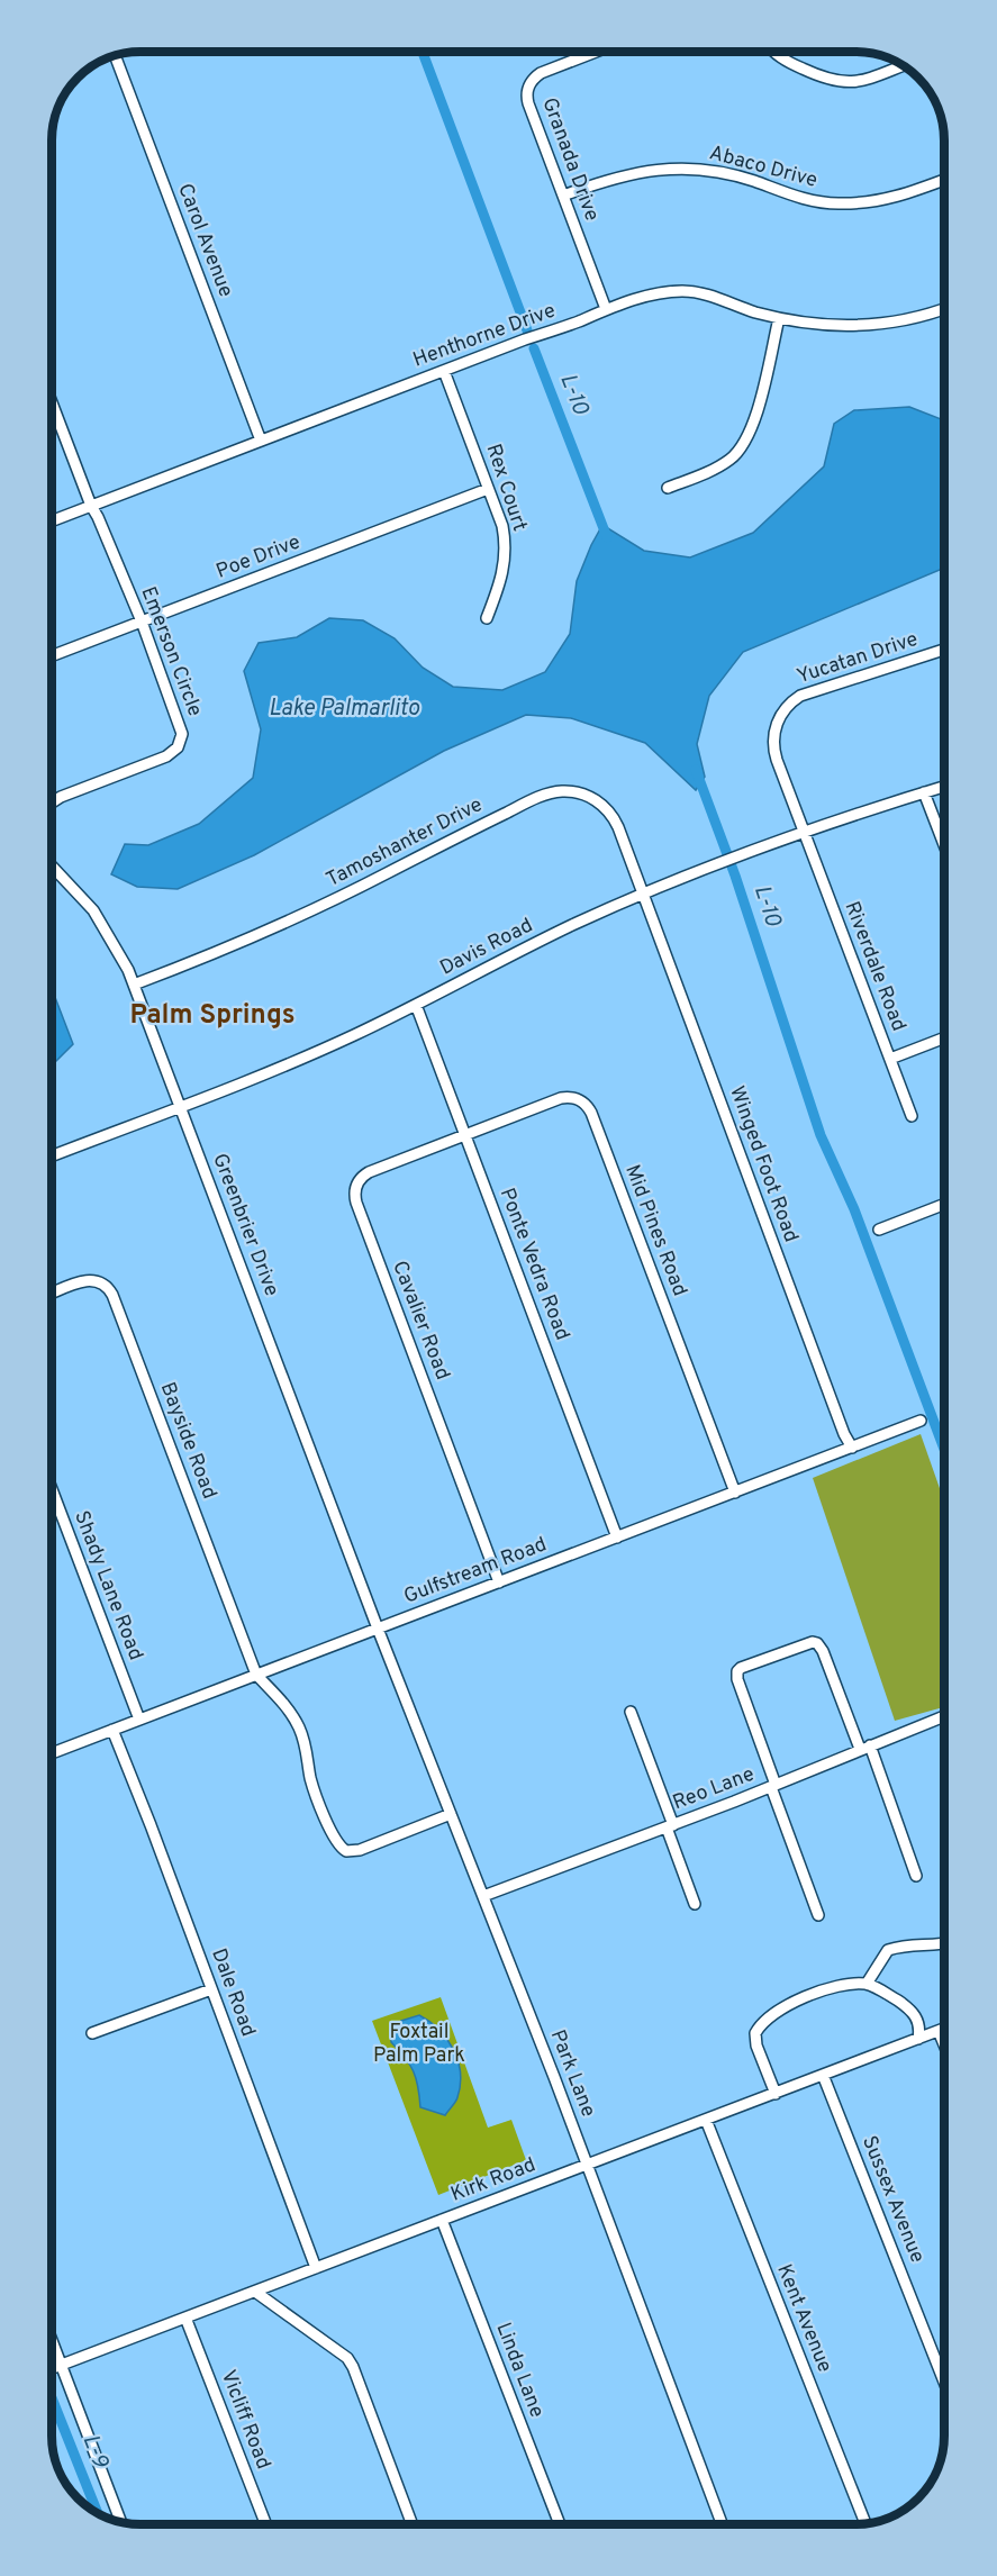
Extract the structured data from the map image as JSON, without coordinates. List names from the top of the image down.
{
  "streets": {
    "street": [
      "Granada Drive",
      "Abaco Drive",
      "Carol Avenue",
      "Henthorne Drive",
      "Rex Court",
      "Poe Drive",
      "Emerson Circle",
      "Yucatan Drive",
      "Tamoshanter Drive",
      "Davis Road",
      "Riverdale Road",
      "Winged Foot Road",
      "Greenbrier Drive",
      "Mid Pines Road",
      "Ponte Vedra Road",
      "Cavalier Road",
      "Bayside Road",
      "Gulfstream Road",
      "Shady Lane Road",
      "Reo Lane",
      "Dale Road",
      "Park Lane",
      "Kirk Road",
      "Sussex Avenue",
      "Kent Avenue",
      "Linda Lane",
      "Vicliff Road"
    ]
  },
  "crossings": [
    ["Granada Drive", "Abaco Drive"],
    ["Granada Drive", "Henthorne Drive"],
    ["Carol Avenue", "Henthorne Drive"],
    ["Henthorne Drive", "Rex Court"],
    ["Henthorne Drive", "Emerson Circle"],
    ["Rex Court", "Poe Drive"],
    ["Poe Drive", "Emerson Circle"],
    ["Yucatan Drive", "Davis Road"],
    ["Yucatan Drive", "Riverdale Road"],
    ["Tamoshanter Drive", "Davis Road"],
    ["Tamoshanter Drive", "Winged Foot Road"],
    ["Tamoshanter Drive", "Greenbrier Drive"],
    ["Davis Road", "Riverdale Road"],
    ["Davis Road", "Winged Foot Road"],
    ["Davis Road", "Greenbrier Drive"],
    ["Davis Road", "Ponte Vedra Road"],
    ["Winged Foot Road", "Gulfstream Road"],
    ["Greenbrier Drive", "Gulfstream Road"],
    ["Greenbrier Drive", "Park Lane"],
    ["Mid Pines Road", "Ponte Vedra Road"],
    ["Mid Pines Road", "Cavalier Road"],
    ["Mid Pines Road", "Gulfstream Road"],
    ["Ponte Vedra Road", "Cavalier Road"],
    ["Ponte Vedra Road", "Gulfstream Road"],
    ["Cavalier Road", "Gulfstream Road"],
    ["Bayside Road", "Gulfstream Road"],
    ["Gulfstream Road", "Shady Lane Road"],
    ["Gulfstream Road", "Dale Road"],
    ["Gulfstream Road", "Park Lane"],
    ["Reo Lane", "Park Lane"],
    ["Dale Road", "Kirk Road"],
    ["Park Lane", "Kirk Road"],
    ["Kirk Road", "Sussex Avenue"],
    ["Kirk Road", "Kent Avenue"],
    ["Kirk Road", "Linda Lane"],
    ["Kirk Road", "Vicliff Road"]
  ],
  "districts": ["Palm Springs"],
  "water": ["L-10", "Lake Palmarlito", "L-9"],
  "parks": ["Foxtail Palm Park"]
}
